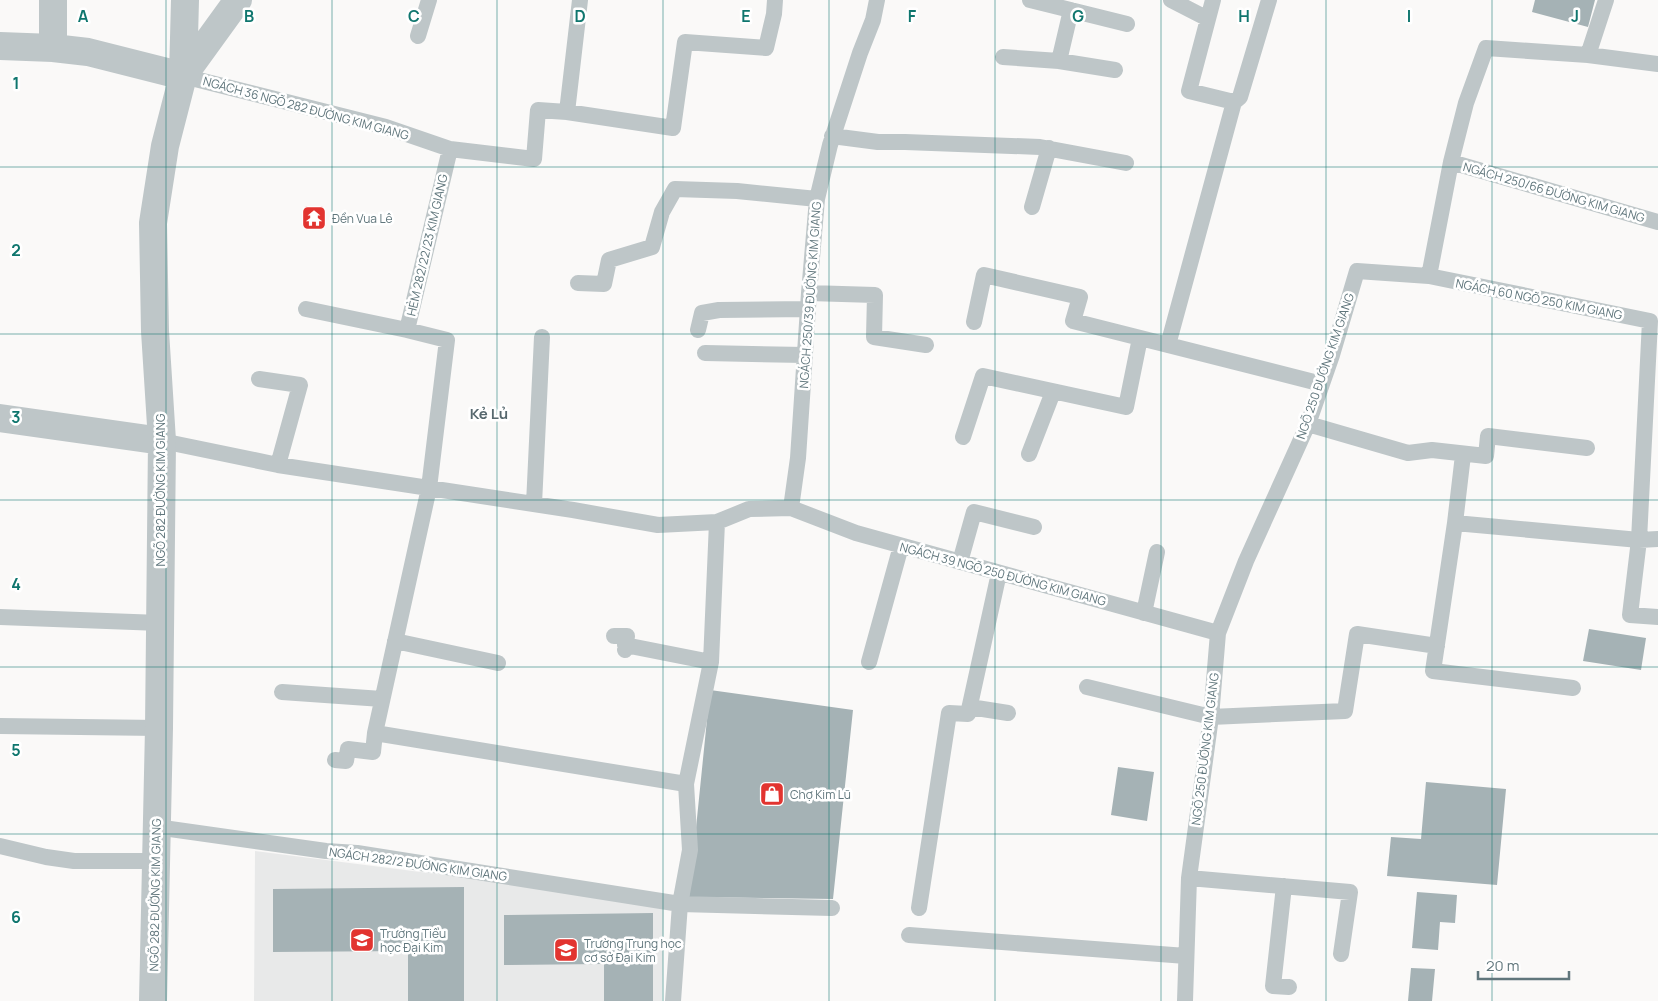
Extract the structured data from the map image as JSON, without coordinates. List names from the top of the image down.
{
  "streets": {
    "street": ["NGÕ 282 ĐƯỜNG KIM GIANG"],
    "lane": [
      "NGÁCH 36 NGÕ 282 ĐƯỜNG KIM GIANG",
      "NGÁCH 250/66 ĐƯỜNG KIM GIANG",
      "HẺM 282/22/23 KIM GIANG",
      "NGÁCH 250/39 ĐƯỜNG KIM GIANG",
      "NGÁCH 60 NGÕ 250 KIM GIANG",
      "NGÕ 250 ĐƯỜNG KIM GIANG",
      "NGÁCH 39 NGÕ 250 ĐƯỜNG KIM GIANG",
      "NGÁCH 282/2 ĐƯỜNG KIM GIANG"
    ]
  },
  "crossings": [
    ["NGÁCH 36 NGÕ 282 ĐƯỜNG KIM GIANG", "HẺM 282/22/23 KIM GIANG"],
    ["NGÁCH 36 NGÕ 282 ĐƯỜNG KIM GIANG", "NGÕ 282 ĐƯỜNG KIM GIANG"],
    ["NGÁCH 250/39 ĐƯỜNG KIM GIANG", "NGÁCH 39 NGÕ 250 ĐƯỜNG KIM GIANG"],
    ["NGÁCH 60 NGÕ 250 KIM GIANG", "NGÕ 250 ĐƯỜNG KIM GIANG"],
    ["NGÕ 250 ĐƯỜNG KIM GIANG", "NGÁCH 39 NGÕ 250 ĐƯỜNG KIM GIANG"],
    ["NGÕ 282 ĐƯỜNG KIM GIANG", "NGÁCH 282/2 ĐƯỜNG KIM GIANG"]
  ],
  "districts": ["Kẻ Lủ"],
  "places": {
    "temple": ["Đền Vua Lê"],
    "shop": ["Chợ Kim Lũ"],
    "school or university": ["Trường Tiểu học Đại Kim", "Trường Trung học cơ sở Đại Kim"]
  },
  "scale_bar": "20 m",
  "grid": {
    "columns": [
      "A",
      "B",
      "C",
      "D",
      "E",
      "F",
      "G",
      "H",
      "I",
      "J"
    ],
    "rows": [
      "1",
      "2",
      "3",
      "4",
      "5",
      "6"
    ]
  }
}
